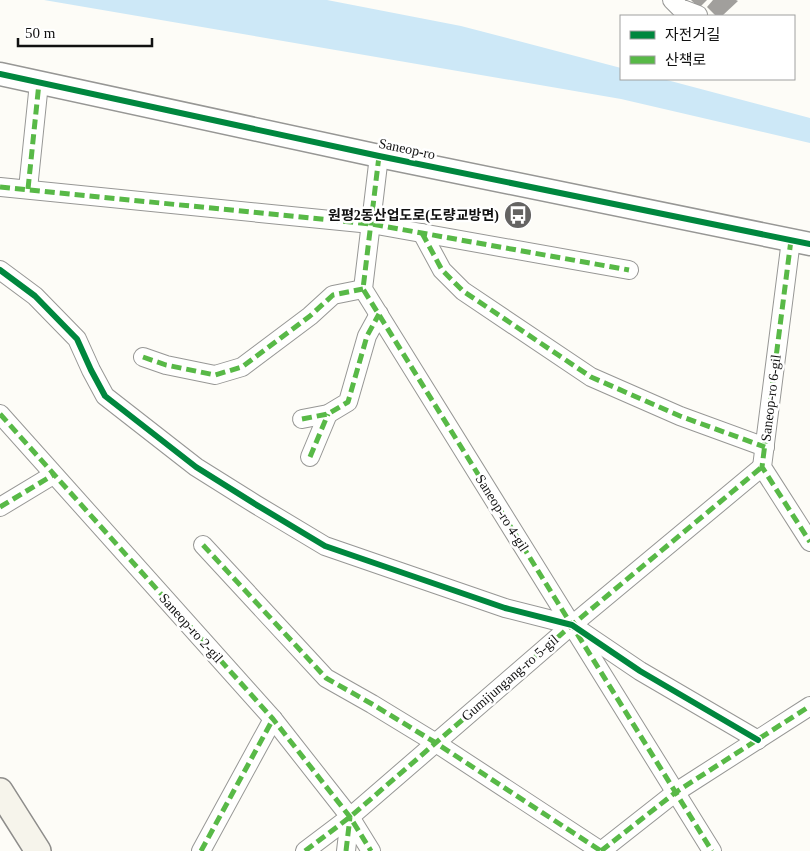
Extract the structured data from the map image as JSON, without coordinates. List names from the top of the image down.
{
  "streets": {
    "street": [
      "Saneop-ro",
      "Saneop-ro 6-gil",
      "Saneop-ro 4-gil",
      "Saneop-ro 2-gil",
      "Gumijungang-ro 5-gil"
    ]
  },
  "crossings": [
    ["Saneop-ro", "Saneop-ro 6-gil"],
    ["Saneop-ro 6-gil", "Gumijungang-ro 5-gil"],
    ["Saneop-ro 4-gil", "Gumijungang-ro 5-gil"],
    ["Saneop-ro 2-gil", "Gumijungang-ro 5-gil"]
  ],
  "places": {
    "bus stop": ["원평2동산업도로(도량교방면)"]
  },
  "legend": ["자전거길", "산책로"],
  "scale_bar": "50 m"
}
